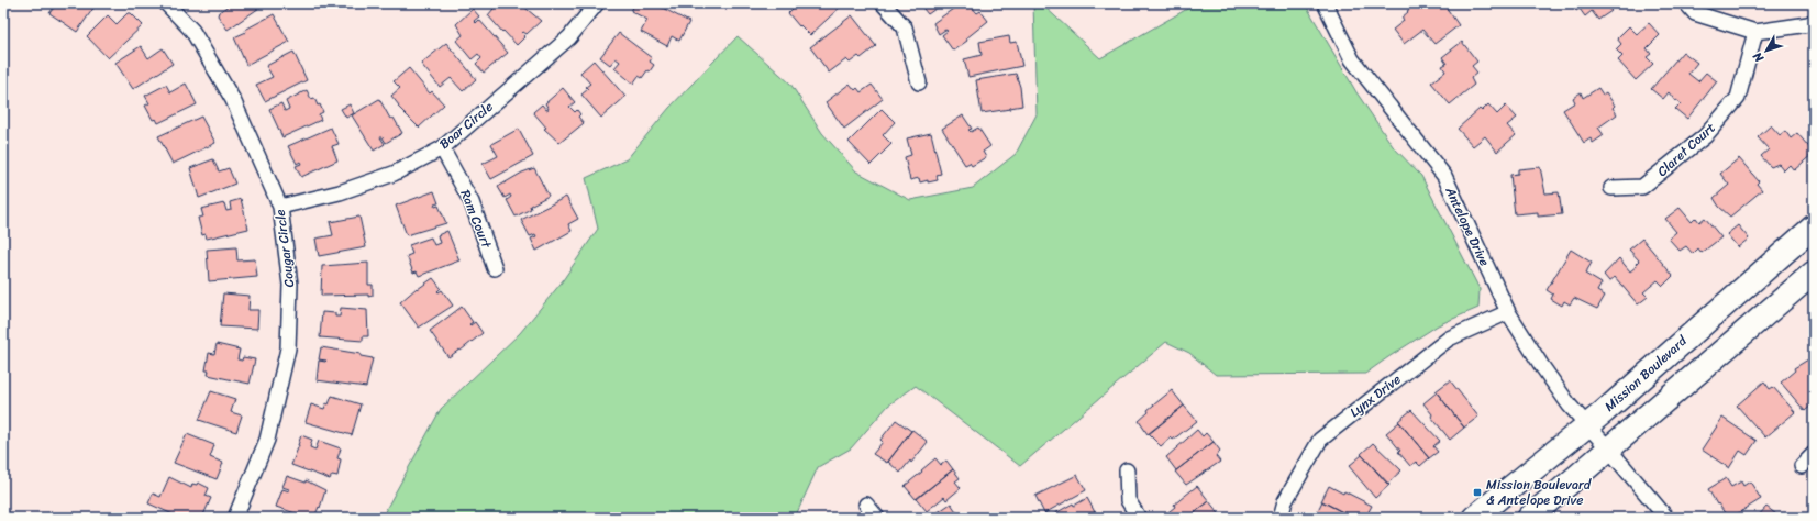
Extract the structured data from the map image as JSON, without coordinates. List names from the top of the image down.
{
  "streets": {
    "main road": ["Mission Boulevard"],
    "street": [
      "Boar Circle",
      "Claret Court",
      "Ram Court",
      "Antelope Drive",
      "Cougar Circle",
      "Lynx Drive"
    ]
  },
  "crossings": [
    ["Boar Circle", "Ram Court"],
    ["Boar Circle", "Cougar Circle"],
    ["Antelope Drive", "Mission Boulevard"],
    ["Antelope Drive", "Lynx Drive"]
  ],
  "places": {
    "transit": ["Mission Boulevard & Antelope Drive"]
  },
  "north": "bottom left"
}
